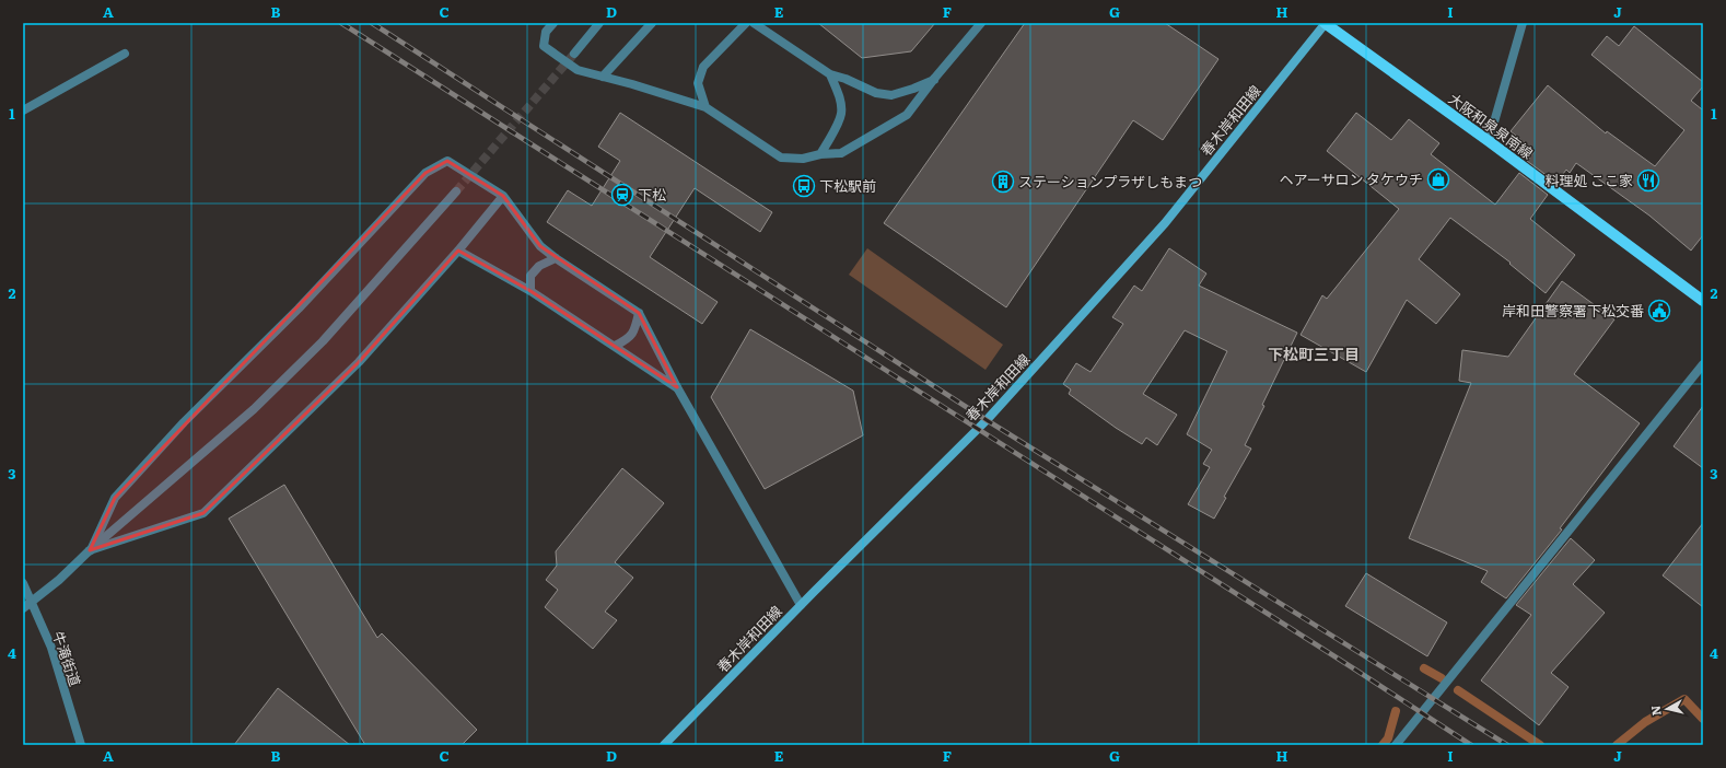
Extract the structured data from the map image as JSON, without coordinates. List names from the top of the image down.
{
  "streets": {
    "main road": ["春木岸和田線", "大阪和泉泉南線"],
    "street": ["牛滝街道"]
  },
  "crossings": [
    ["春木岸和田線", "大阪和泉泉南線"]
  ],
  "districts": ["下松町三丁目"],
  "places": {
    "shop": ["ヘアーサロン タケウチ"],
    "restaurant": ["料理処 ここ家"],
    "building": ["ステーションプラザしもまつ"],
    "bus stop": ["下松駅前"],
    "station": ["下松"],
    "public building": ["岸和田警察署下松交番"]
  },
  "north": "left",
  "grid": {
    "columns": [
      "A",
      "B",
      "C",
      "D",
      "E",
      "F",
      "G",
      "H",
      "I",
      "J"
    ],
    "rows": [
      "1",
      "2",
      "3",
      "4"
    ]
  }
}
